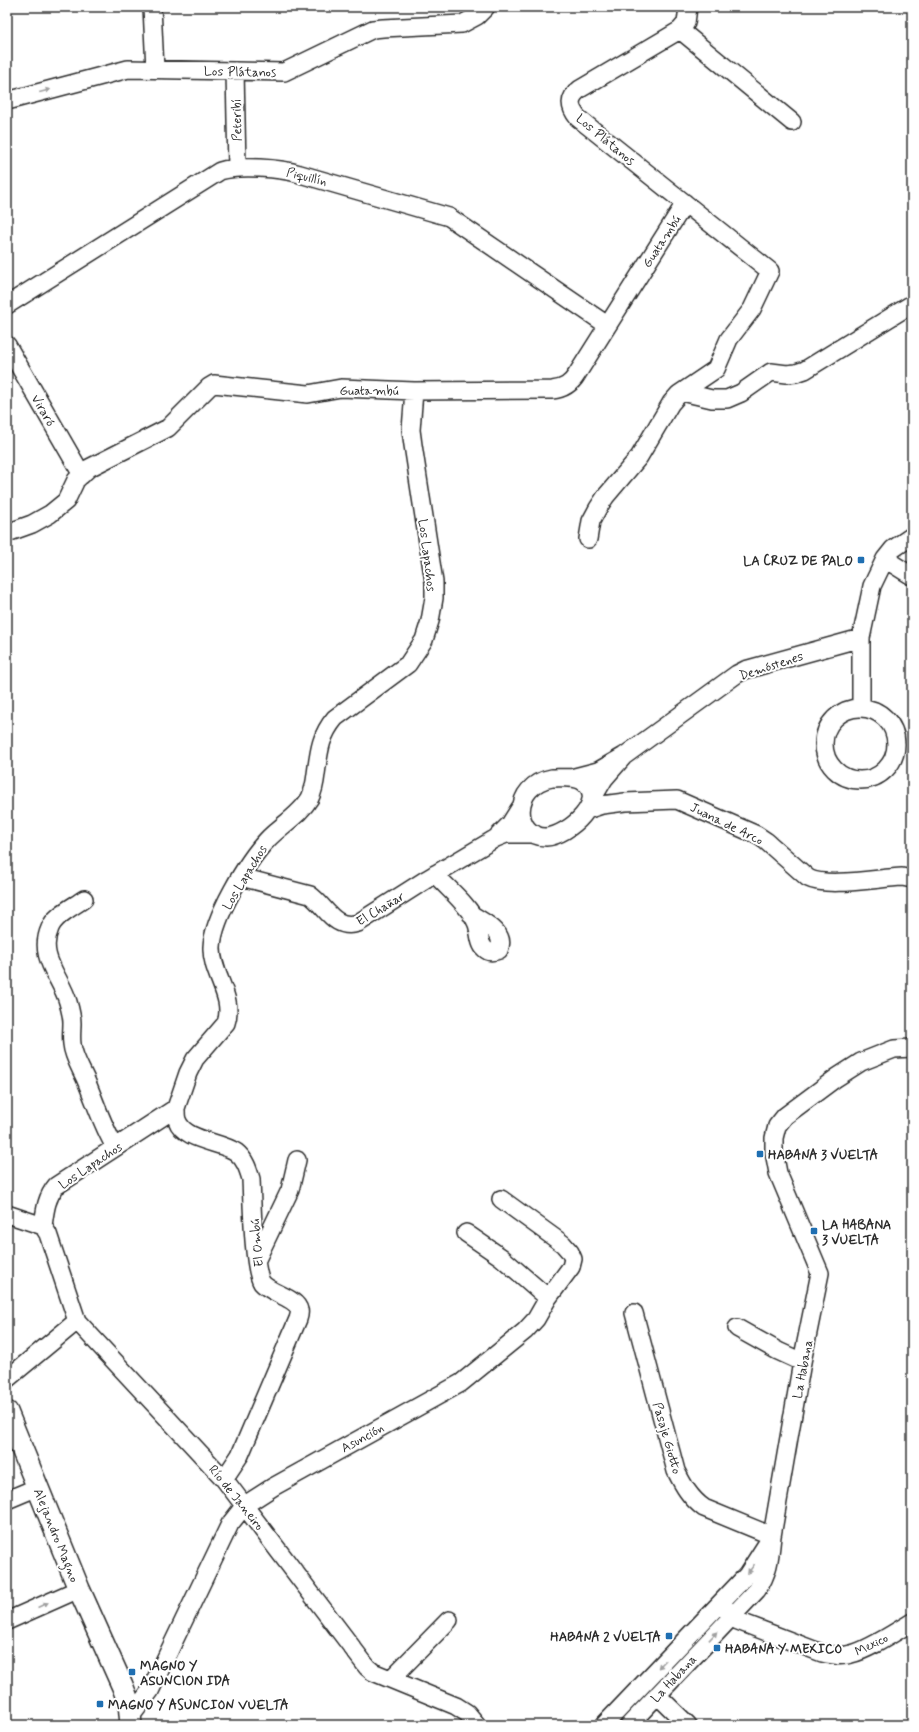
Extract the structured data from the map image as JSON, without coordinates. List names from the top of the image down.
{
  "streets": {
    "main road": ["Asunción", "Alejandro Magno"],
    "street": [
      "Los Plátanos",
      "Peteribí",
      "Piquillín",
      "Guatambú",
      "Viraró",
      "Los Lapachos",
      "Demóstenes",
      "Juana de Arco",
      "El Chañar",
      "El Ombú",
      "La Habana",
      "Pasaje Giotto",
      "Río de Janeiro",
      "Mexico"
    ]
  },
  "crossings": [
    ["Los Plátanos", "Peteribí"],
    ["Los Plátanos", "Guatambú"],
    ["Peteribí", "Piquillín"],
    ["Piquillín", "Guatambú"],
    ["Guatambú", "Viraró"],
    ["Guatambú", "Los Lapachos"],
    ["Los Lapachos", "El Chañar"],
    ["Los Lapachos", "El Ombú"],
    ["Los Lapachos", "Río de Janeiro"],
    ["Demóstenes", "Juana de Arco"],
    ["Demóstenes", "El Chañar"],
    ["Juana de Arco", "El Chañar"],
    ["El Ombú", "Río de Janeiro"],
    ["La Habana", "Pasaje Giotto"],
    ["La Habana", "Mexico"],
    ["Asunción", "Río de Janeiro"],
    ["Asunción", "Alejandro Magno"]
  ],
  "places": {
    "transit": [
      "LA CRUZ DE PALO",
      "HABANA 3 VUELTA",
      "LA HABANA 3 VUELTA",
      "HABANA 2 VUELTA",
      "HABANA Y MEXICO",
      "MAGNO Y ASUNCION IDA",
      "MAGNO Y ASUNCION VUELTA"
    ]
  }
}
